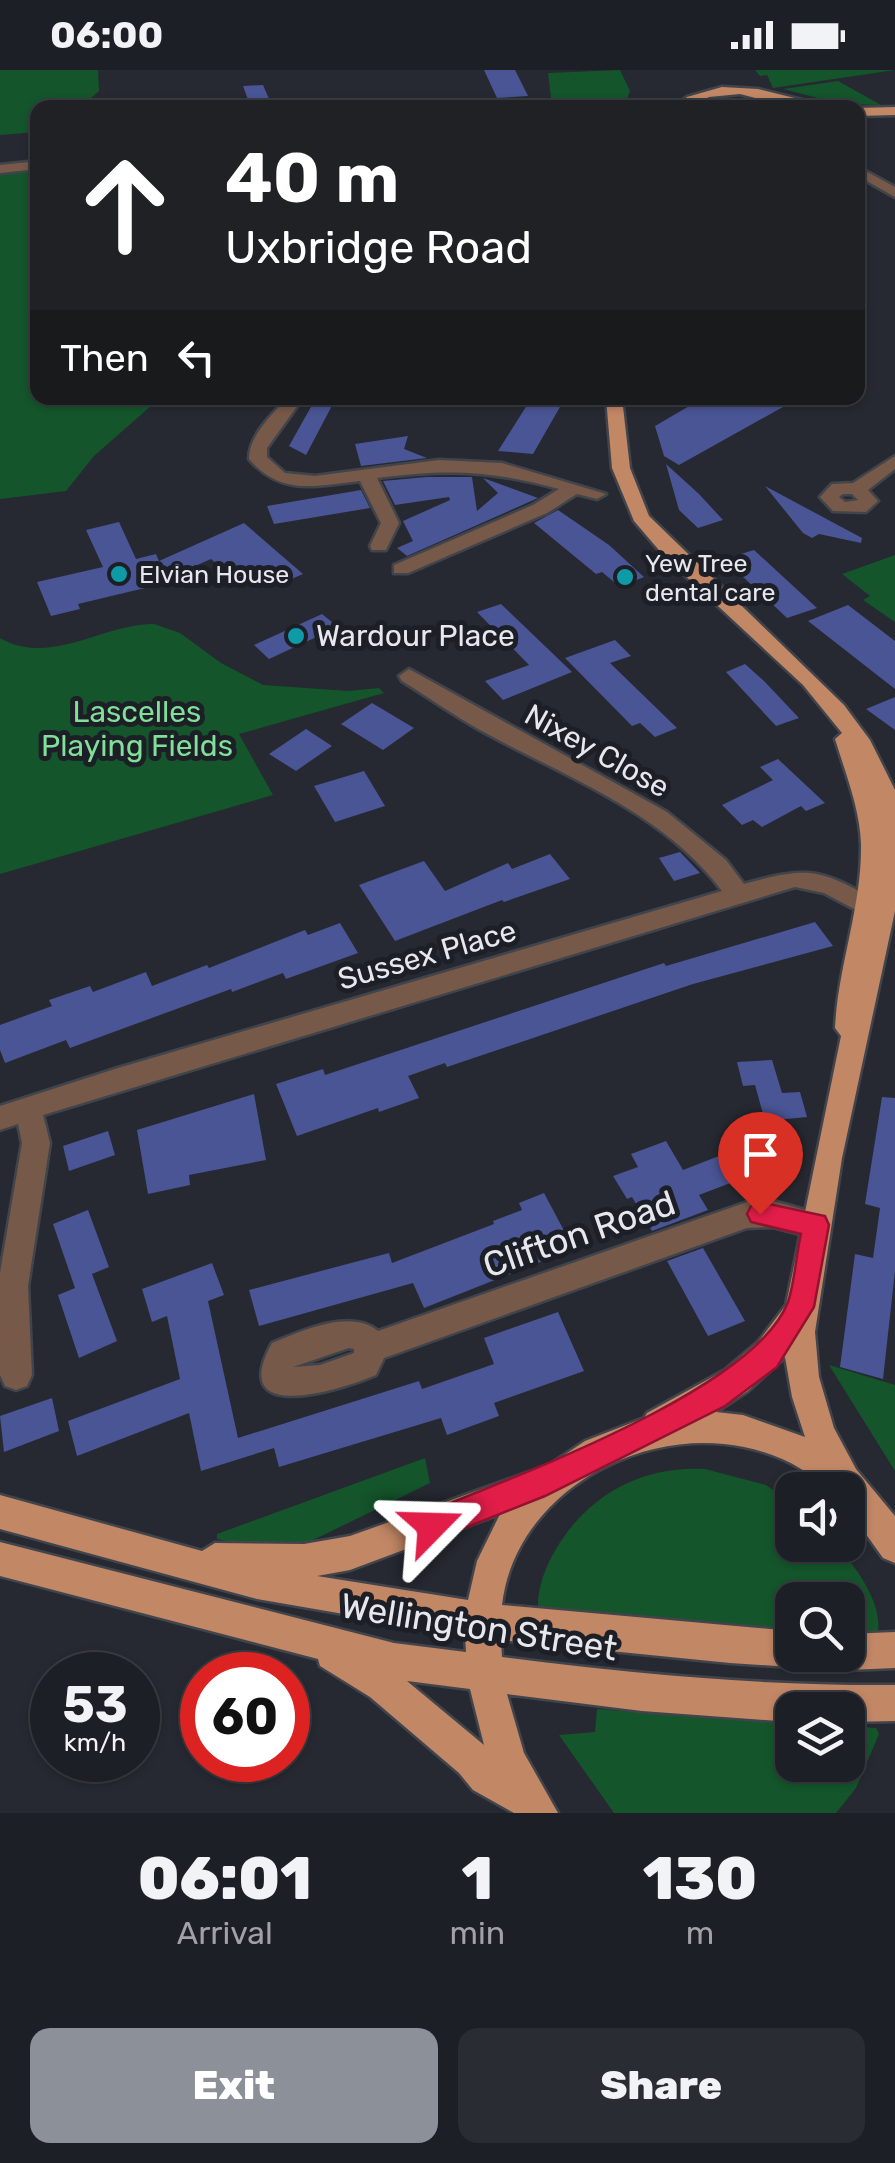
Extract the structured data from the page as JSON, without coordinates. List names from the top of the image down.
{
  "streets": {
    "main road": ["Wellington Street"],
    "street": ["Nixey Close", "Sussex Place", "Clifton Road"]
  },
  "crossings": [
    ["Nixey Close", "Sussex Place"]
  ],
  "parks": ["Lascelles Playing Fields"],
  "places": ["Elvian House", "Yew Tree dental care", "Wardour Place"],
  "page": {
    "status": "06:00",
    "turn": ["40 m", "Uxbridge Road"],
    "then": "Then",
    "speed": "53 km/h",
    "limit": "60",
    "eta": [
      "06:01",
      "Arrival",
      "1",
      "min",
      "130",
      "m"
    ],
    "buttons": ["Exit", "Share"]
  }
}
